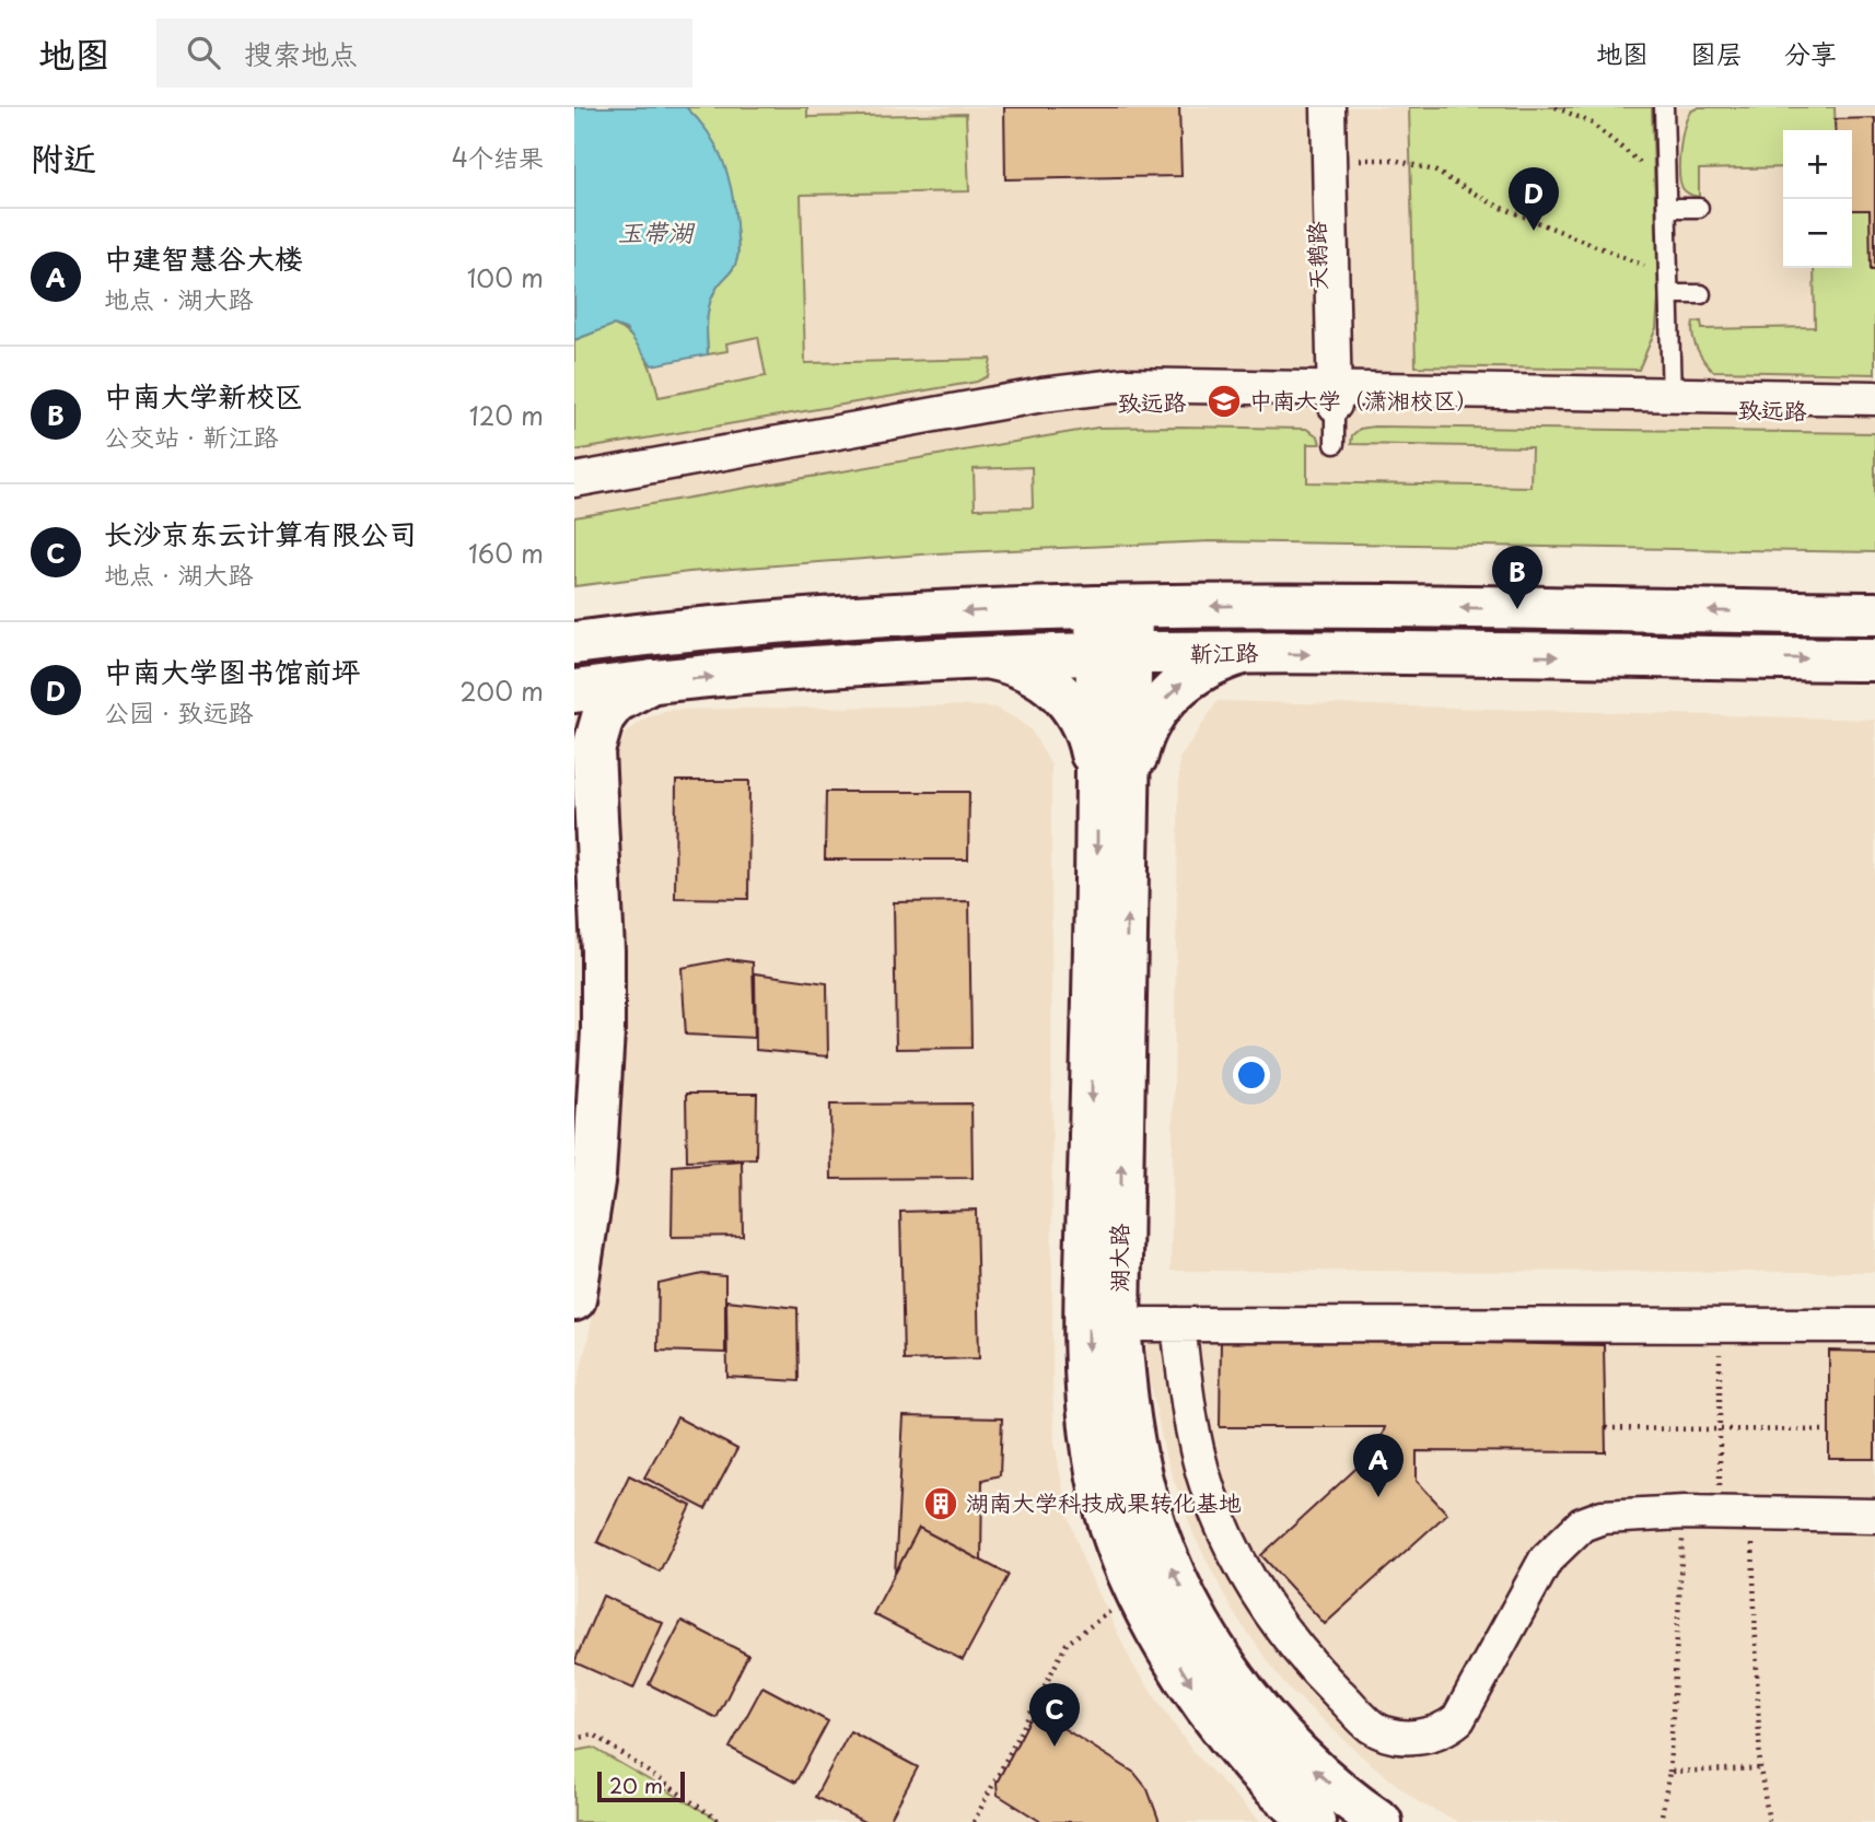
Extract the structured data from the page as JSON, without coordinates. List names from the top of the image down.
{
  "streets": {
    "main road": ["靳江路", "湖大路"],
    "street": ["天鹅路", "致远路"]
  },
  "crossings": [
    ["天鹅路", "致远路"]
  ],
  "water": ["玉带湖"],
  "places": {
    "school or university": ["中南大学（潇湘校区）"],
    "building": ["湖南大学科技成果转化基地"]
  },
  "scale_bar": "20 m",
  "page": {
    "header": "地图",
    "search": "搜索地点",
    "nav": ["地图", "图层", "分享"],
    "heading": ["附近", "4个结果"],
    "map_buttons": ["+", "−"],
    "pins": [
      "D",
      "B",
      "A",
      "C"
    ],
    "list": [
      {
        "mark": "A",
        "name": "中建智慧谷大楼",
        "note": "地点 · 湖大路",
        "value": "100 m"
      },
      {
        "mark": "B",
        "name": "中南大学新校区",
        "note": "公交站 · 靳江路",
        "value": "120 m"
      },
      {
        "mark": "C",
        "name": "长沙京东云计算有限公司",
        "note": "地点 · 湖大路",
        "value": "160 m"
      },
      {
        "mark": "D",
        "name": "中南大学图书馆前坪",
        "note": "公园 · 致远路",
        "value": "200 m"
      }
    ],
    "scale": "20 m"
  }
}
